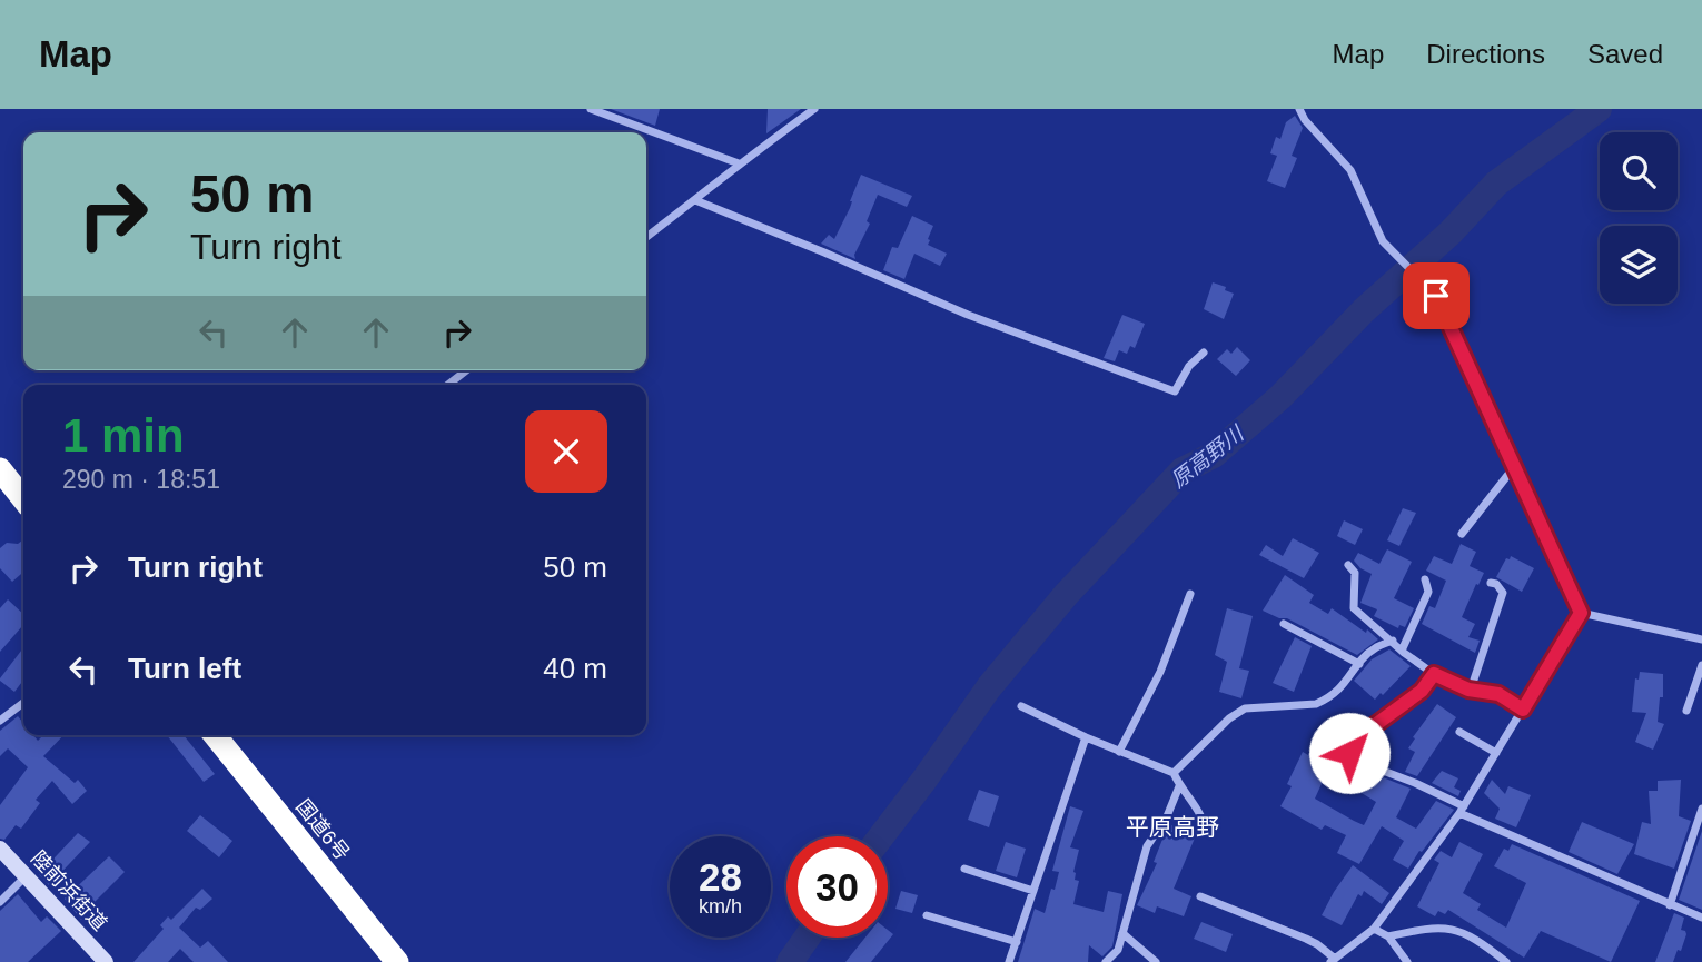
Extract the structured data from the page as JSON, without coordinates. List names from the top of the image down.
{
  "streets": {
    "highway": ["国道6号"],
    "street": ["陸前浜街道"]
  },
  "districts": ["平原高野"],
  "water": ["原高野川"],
  "page": {
    "header": "Map",
    "nav": ["Map", "Directions", "Saved"],
    "turn": ["50 m", "Turn right"],
    "heading": ["1 min", "290 m · 18:51"],
    "list": [
      {
        "name": "Turn right",
        "value": "50 m"
      },
      {
        "name": "Turn left",
        "value": "40 m"
      }
    ],
    "speed": "28 km/h",
    "limit": "30"
  }
}
